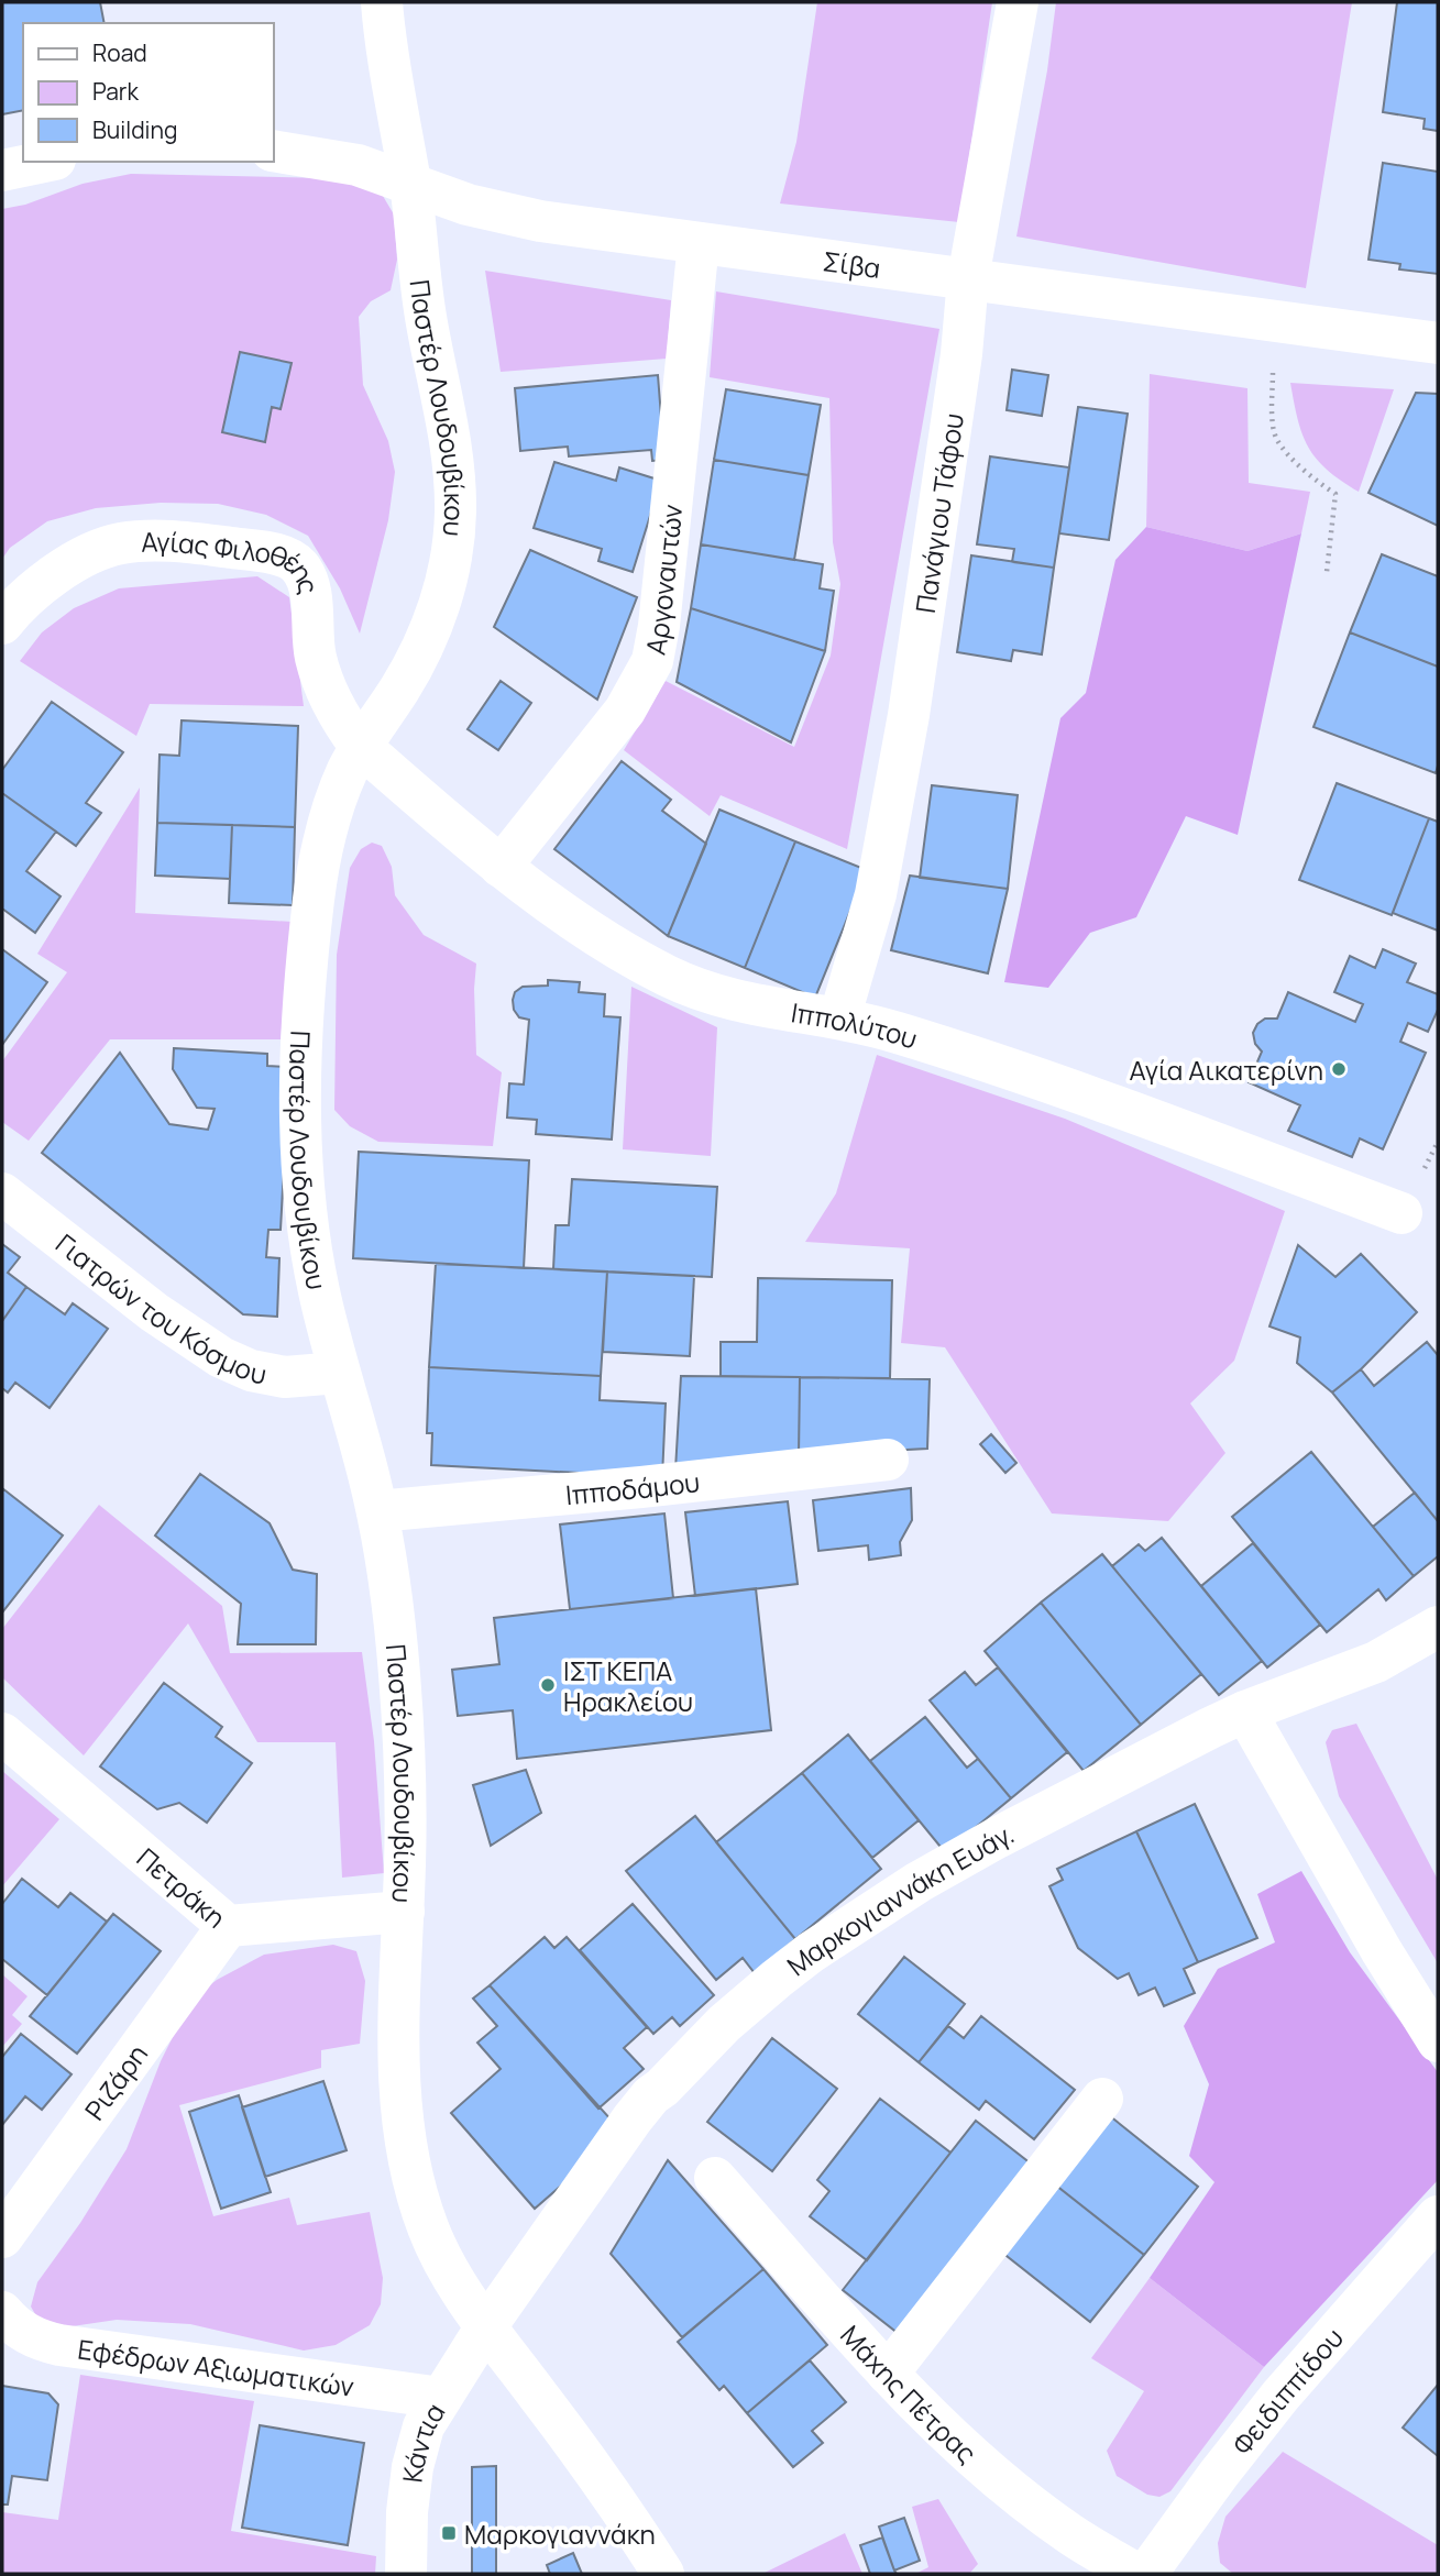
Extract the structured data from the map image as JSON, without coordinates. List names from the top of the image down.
{
  "streets": {
    "street": [
      "Σίβα",
      "Παστέρ Λουδουβίκου",
      "Πανάγιου Τάφου",
      "Αγίας Φιλοθέης",
      "Αργοναυτών",
      "Ιππολύτου",
      "Γιατρών του Κόσμου",
      "Ιπποδάμου",
      "Πετράκη",
      "Μαρκογιαννάκη Ευάγ.",
      "Ριζάρη",
      "Εφέδρων Αξιωματικών",
      "Μάχης Πέτρας",
      "Φειδιππίδου",
      "Κάντια"
    ]
  },
  "crossings": [
    ["Σίβα", "Παστέρ Λουδουβίκου"],
    ["Σίβα", "Πανάγιου Τάφου"],
    ["Σίβα", "Αργοναυτών"],
    ["Παστέρ Λουδουβίκου", "Αγίας Φιλοθέης"],
    ["Παστέρ Λουδουβίκου", "Ιππολύτου"],
    ["Παστέρ Λουδουβίκου", "Γιατρών του Κόσμου"],
    ["Παστέρ Λουδουβίκου", "Ιπποδάμου"],
    ["Παστέρ Λουδουβίκου", "Πετράκη"],
    ["Παστέρ Λουδουβίκου", "Μαρκογιαννάκη Ευάγ."],
    ["Παστέρ Λουδουβίκου", "Κάντια"],
    ["Πανάγιου Τάφου", "Ιππολύτου"],
    ["Αγίας Φιλοθέης", "Ιππολύτου"],
    ["Αργοναυτών", "Ιππολύτου"],
    ["Πετράκη", "Ριζάρη"],
    ["Μαρκογιαννάκη Ευάγ.", "Κάντια"],
    ["Εφέδρων Αξιωματικών", "Κάντια"]
  ],
  "places": {
    "other": ["Αγία Αικατερίνη", "ΙΣΤ ΚΕΠΑ Ηρακλείου"],
    "transit": ["Μαρκογιαννάκη"]
  },
  "legend": ["Road", "Park", "Building"]
}
